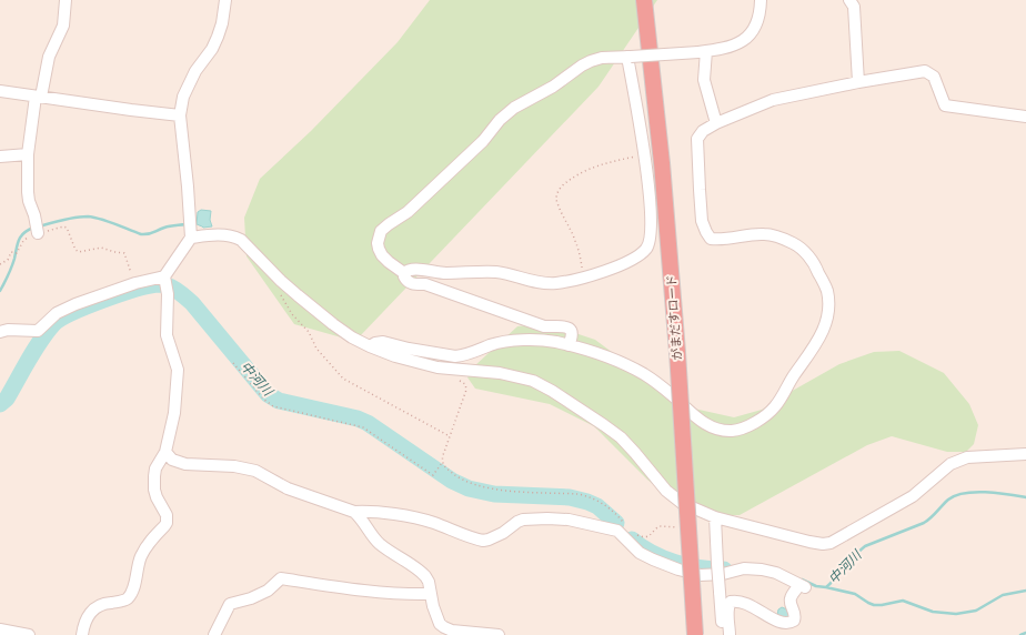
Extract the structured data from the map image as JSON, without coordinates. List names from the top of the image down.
{
  "streets": {
    "highway": ["がまだすロード"]
  },
  "water": ["中河川"]
}
